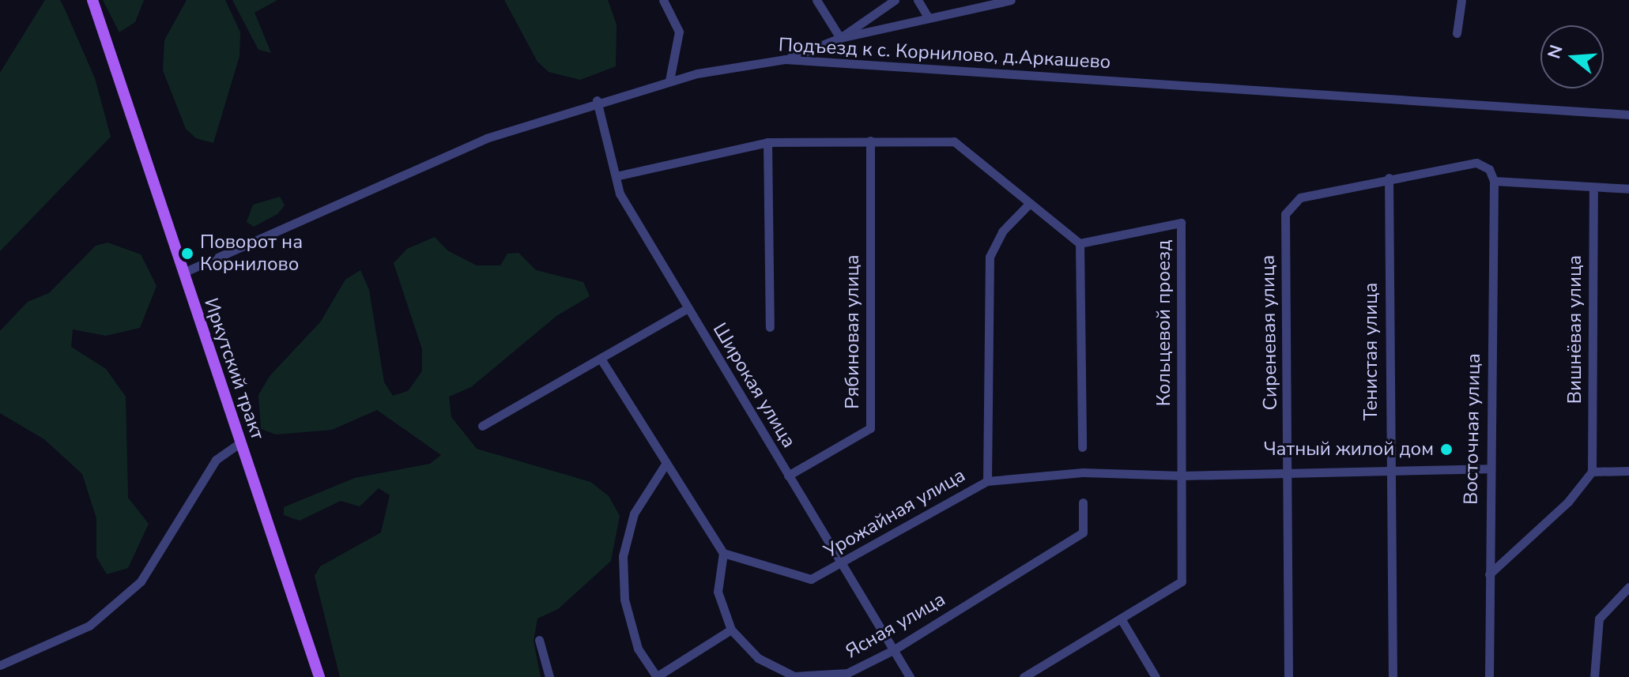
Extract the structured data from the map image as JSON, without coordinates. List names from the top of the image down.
{
  "streets": {
    "main road": ["Иркутский тракт"],
    "street": [
      "Подъезд к с. Корнилово, д.Аркашево",
      "Кольцевой проезд",
      "Вишнёвая улица",
      "Рябиновая улица",
      "Сиреневая улица",
      "Тенистая улица",
      "Широкая улица",
      "Восточная улица",
      "Урожайная улица",
      "Ясная улица"
    ]
  },
  "crossings": [
    ["Подъезд к с. Корнилово, д.Аркашево", "Иркутский тракт"],
    ["Подъезд к с. Корнилово, д.Аркашево", "Широкая улица"],
    ["Рябиновая улица", "Широкая улица"],
    ["Сиреневая улица", "Тенистая улица"],
    ["Широкая улица", "Урожайная улица"],
    ["Широкая улица", "Ясная улица"],
    ["Урожайная улица", "Ясная улица"]
  ],
  "places": ["Поворот на Корнилово", "Чатный жилой дом"],
  "north": "left"
}
